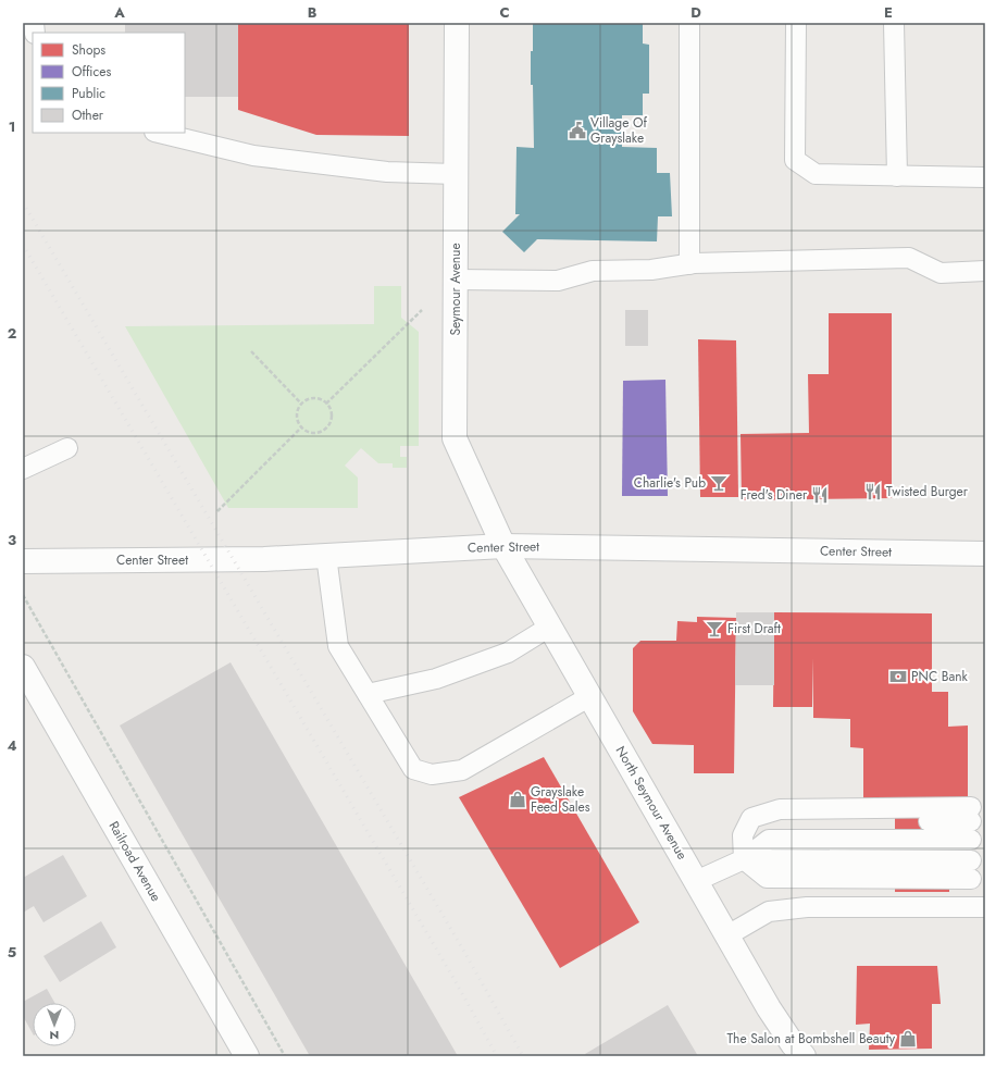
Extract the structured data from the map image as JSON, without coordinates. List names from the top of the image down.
{
  "streets": {
    "street": [
      "Seymour Avenue",
      "Center Street",
      "North Seymour Avenue",
      "Railroad Avenue"
    ]
  },
  "crossings": [
    ["Seymour Avenue", "Center Street"],
    ["Seymour Avenue", "North Seymour Avenue"],
    ["Center Street", "North Seymour Avenue"]
  ],
  "places": {
    "public building": ["Village Of Grayslake"],
    "bar": ["Charlie's Pub", "First Draft"],
    "restaurant": ["Twisted Burger", "Fred's Diner"],
    "bank": ["PNC Bank"],
    "shop": ["Grayslake Feed Sales", "The Salon at Bombshell Beauty"]
  },
  "legend": [
    "Shops",
    "Offices",
    "Public",
    "Other"
  ],
  "north": "bottom",
  "grid": {
    "columns": [
      "A",
      "B",
      "C",
      "D",
      "E"
    ],
    "rows": [
      "1",
      "2",
      "3",
      "4",
      "5"
    ]
  }
}
